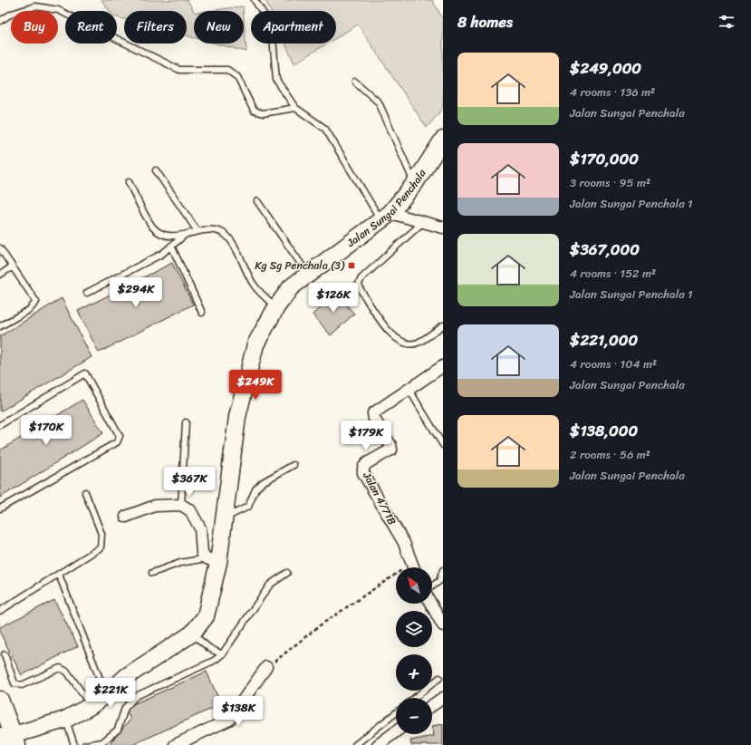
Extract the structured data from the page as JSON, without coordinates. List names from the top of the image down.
{
  "streets": {
    "street": ["Jalan Sungai Penchala", "Jalan 4/71B"]
  },
  "places": {
    "transit": ["Kg Sg Penchala (3)"]
  },
  "north": "top left",
  "page": {
    "heading": "8 homes",
    "chip": [
      "Buy",
      "Rent",
      "Filters",
      "New",
      "Apartment"
    ],
    "list": [
      {
        "name": "$249,000",
        "note": "4 rooms · 136 m² · Jalan Sungai Penchala"
      },
      {
        "name": "$170,000",
        "note": "3 rooms · 95 m² · Jalan Sungai Penchala 1"
      },
      {
        "name": "$367,000",
        "note": "4 rooms · 152 m² · Jalan Sungai Penchala 1"
      },
      {
        "name": "$221,000",
        "note": "4 rooms · 104 m² · Jalan Sungai Penchala"
      },
      {
        "name": "$138,000",
        "note": "2 rooms · 56 m² · Jalan Sungai Penchala"
      }
    ],
    "price": [
      "$294K",
      "$126K",
      "$249K",
      "$170K",
      "$179K",
      "$367K",
      "$221K",
      "$138K"
    ],
    "map_buttons": ["+", "−"]
  }
}
